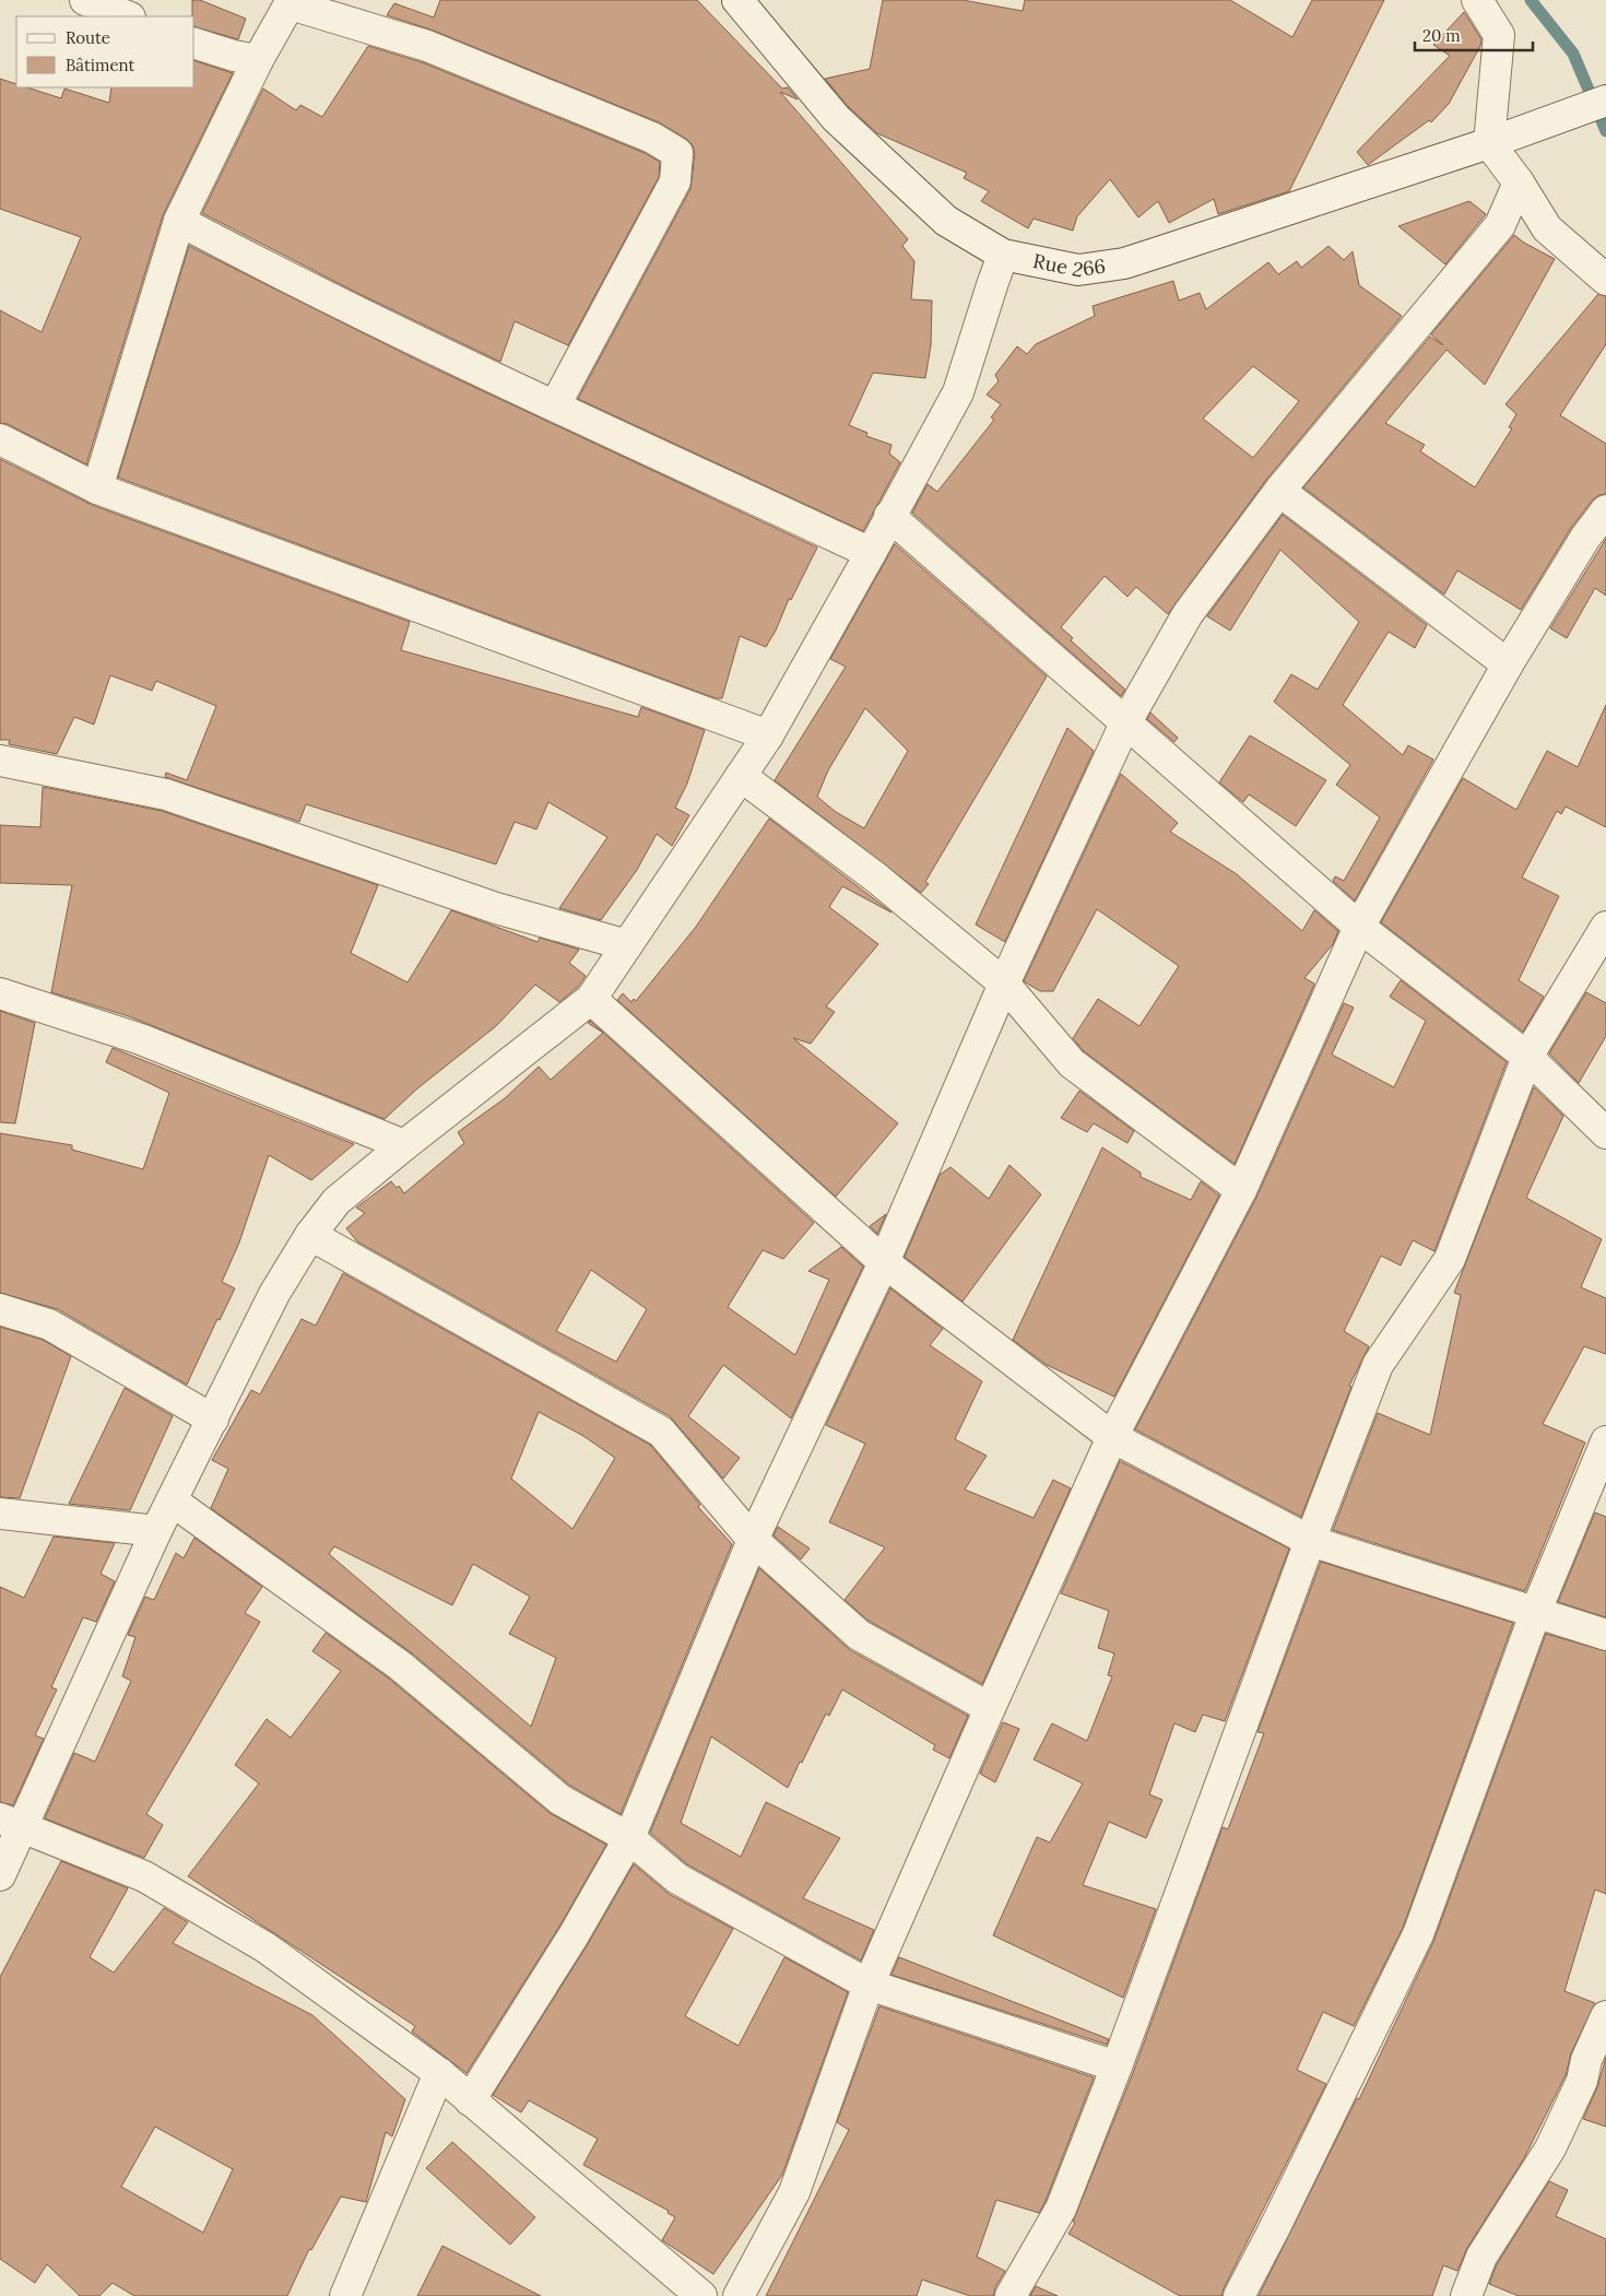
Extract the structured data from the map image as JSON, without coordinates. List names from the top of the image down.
{
  "streets": {
    "street": ["Rue 266"]
  },
  "legend": ["Route", "Bâtiment"],
  "scale_bar": "20 m"
}
